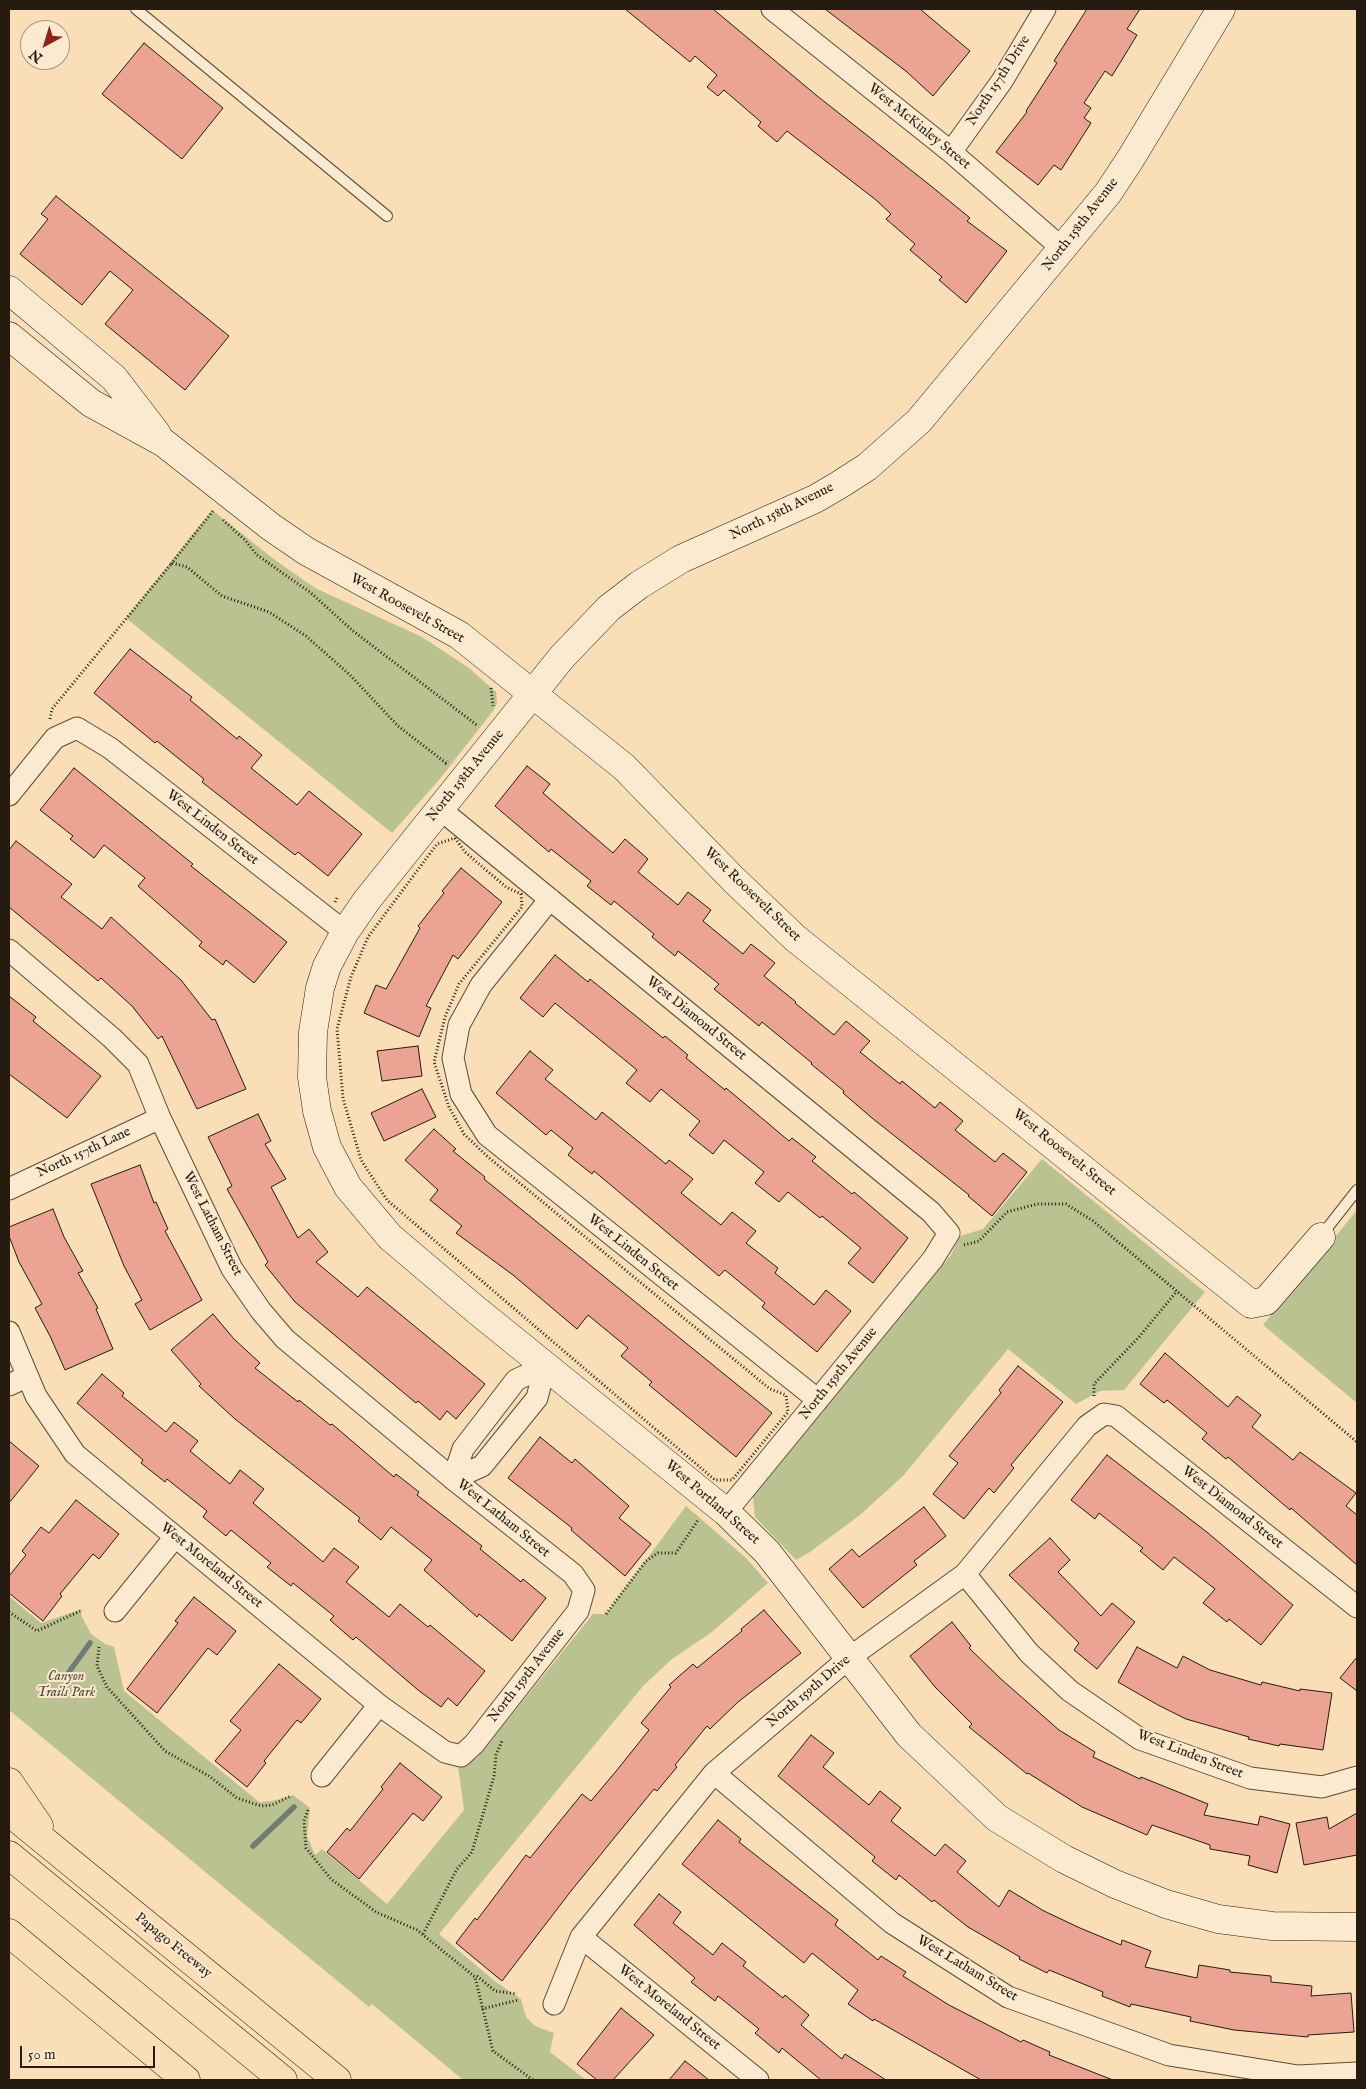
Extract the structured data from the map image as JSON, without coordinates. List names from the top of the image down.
{
  "streets": {
    "highway": ["Papago Freeway"],
    "street": [
      "North 157th Drive",
      "West McKinley Street",
      "North 158th Avenue",
      "West Roosevelt Street",
      "West Linden Street",
      "West Diamond Street",
      "North 157th Lane",
      "West Latham Street",
      "North 159th Avenue",
      "West Portland Street",
      "West Moreland Street",
      "North 159th Drive"
    ]
  },
  "crossings": [
    ["North 157th Drive", "West McKinley Street"],
    ["West McKinley Street", "North 158th Avenue"],
    ["North 158th Avenue", "West Roosevelt Street"],
    ["North 158th Avenue", "West Linden Street"],
    ["North 158th Avenue", "West Diamond Street"],
    ["North 158th Avenue", "West Portland Street"],
    ["West Linden Street", "West Diamond Street"],
    ["West Linden Street", "North 159th Avenue"],
    ["West Linden Street", "West Portland Street"],
    ["West Linden Street", "North 159th Drive"],
    ["West Diamond Street", "North 159th Avenue"],
    ["West Diamond Street", "North 159th Drive"],
    ["North 157th Lane", "West Latham Street"],
    ["West Latham Street", "North 159th Avenue"],
    ["West Latham Street", "North 159th Drive"],
    ["North 159th Avenue", "West Portland Street"],
    ["North 159th Avenue", "West Moreland Street"],
    ["West Portland Street", "North 159th Drive"],
    ["West Moreland Street", "North 159th Drive"]
  ],
  "parks": ["Canyon Trails Park"],
  "scale_bar": "50 m",
  "north": "bottom left"
}
